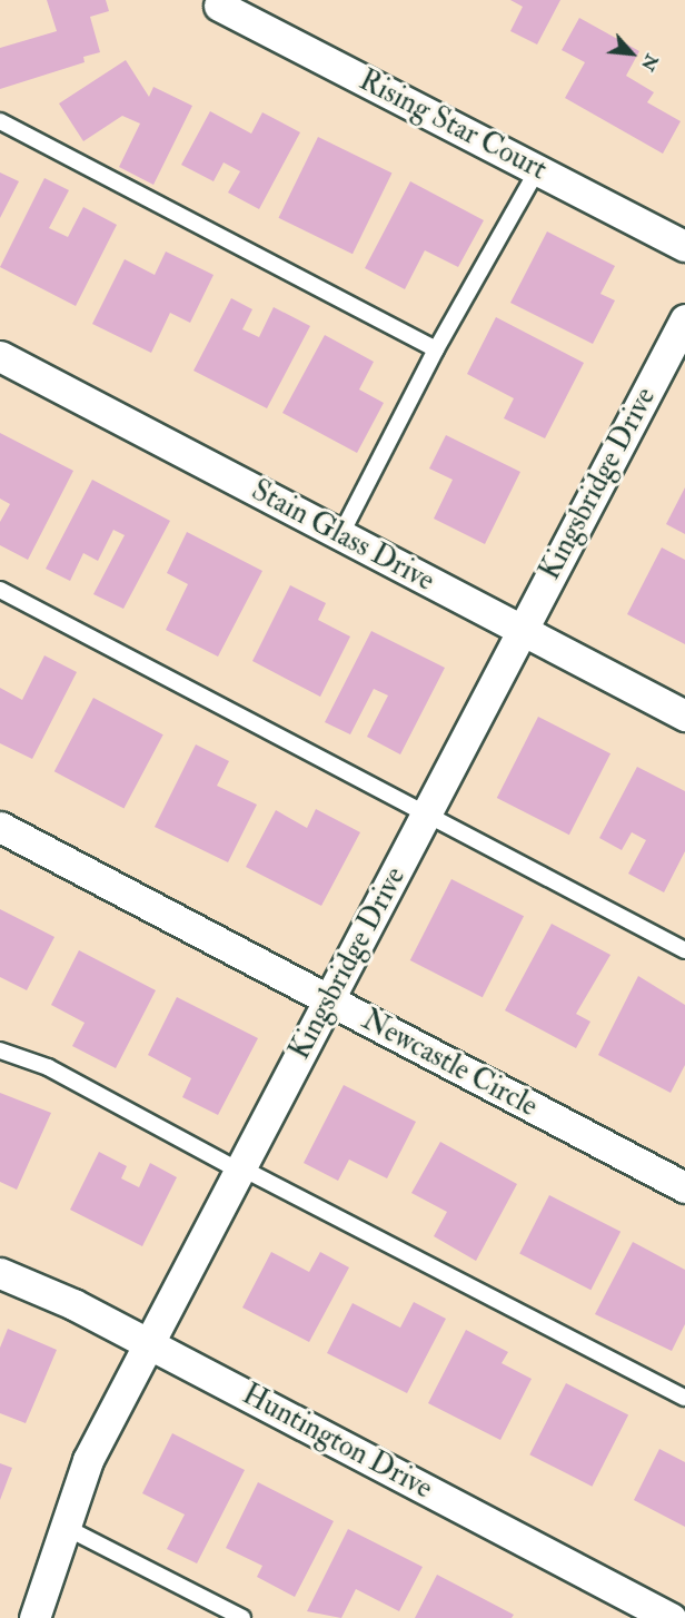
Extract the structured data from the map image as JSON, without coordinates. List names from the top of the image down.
{
  "streets": {
    "street": [
      "Rising Star Court",
      "Kingsbridge Drive",
      "Stain Glass Drive",
      "Newcastle Circle",
      "Huntington Drive"
    ]
  },
  "crossings": [
    ["Kingsbridge Drive", "Stain Glass Drive"],
    ["Kingsbridge Drive", "Newcastle Circle"],
    ["Kingsbridge Drive", "Huntington Drive"]
  ],
  "north": "bottom right"
}
